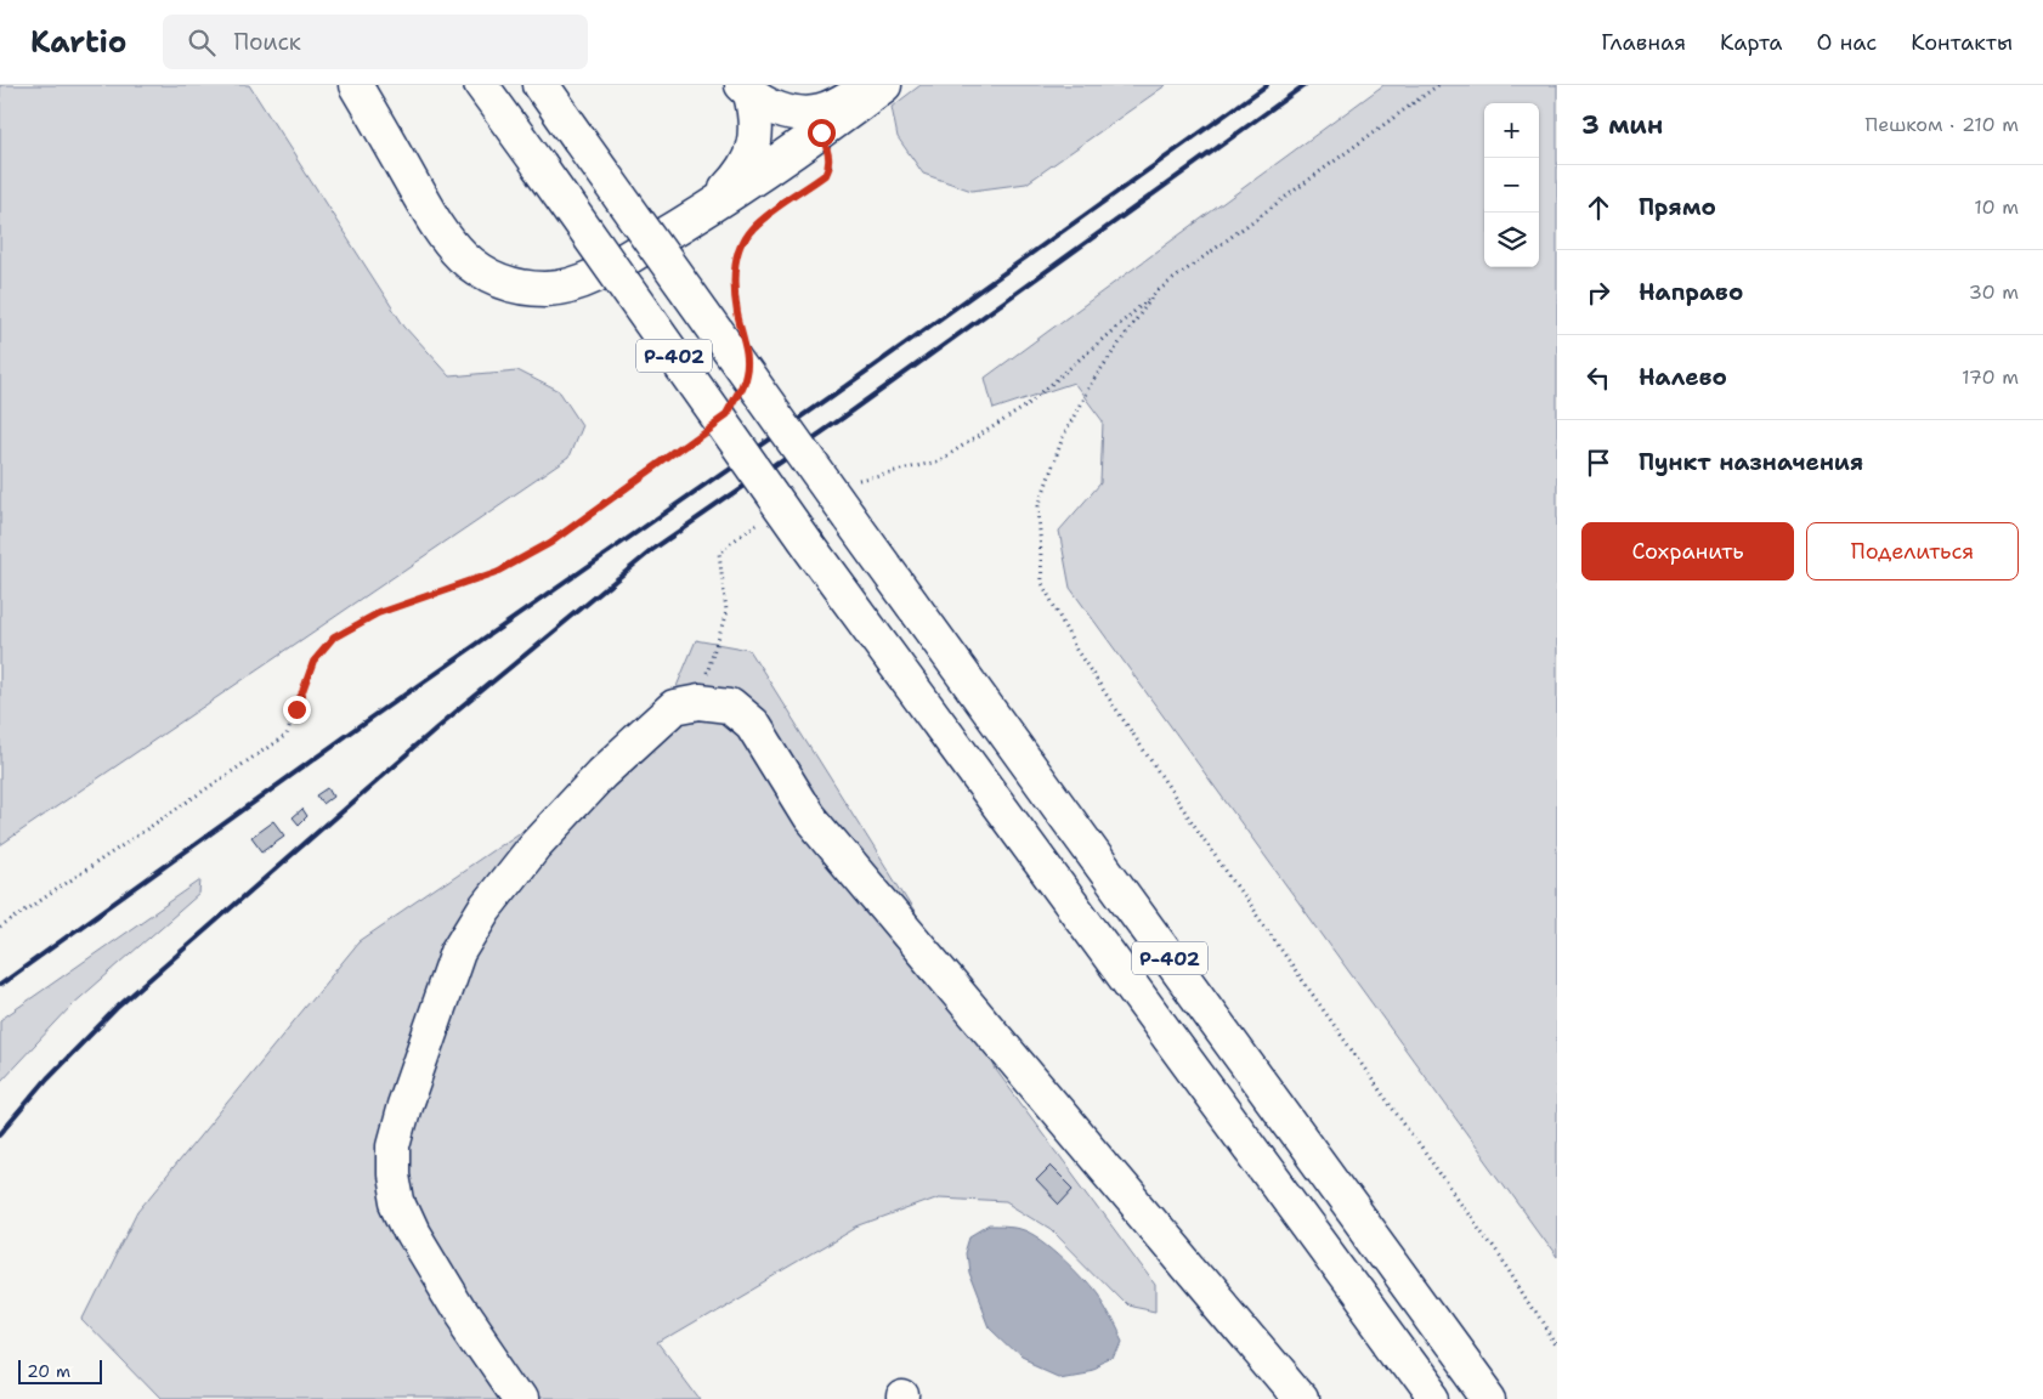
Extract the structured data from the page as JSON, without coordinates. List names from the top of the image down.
{
  "streets": {
    "main road": ["Р-402"]
  },
  "scale_bar": "20 m",
  "page": {
    "header": "Kartio",
    "search": "Поиск",
    "nav": [
      "Главная",
      "Карта",
      "О нас",
      "Контакты"
    ],
    "heading": ["3 мин", "Пешком · 210 m"],
    "map_buttons": ["+", "−"],
    "list": [
      ["Прямо", "10 m"],
      ["Направо", "30 m"],
      ["Налево", "170 m"],
      "Пункт назначения"
    ],
    "buttons": ["Сохранить", "Поделиться"],
    "scale": "20 m"
  }
}
